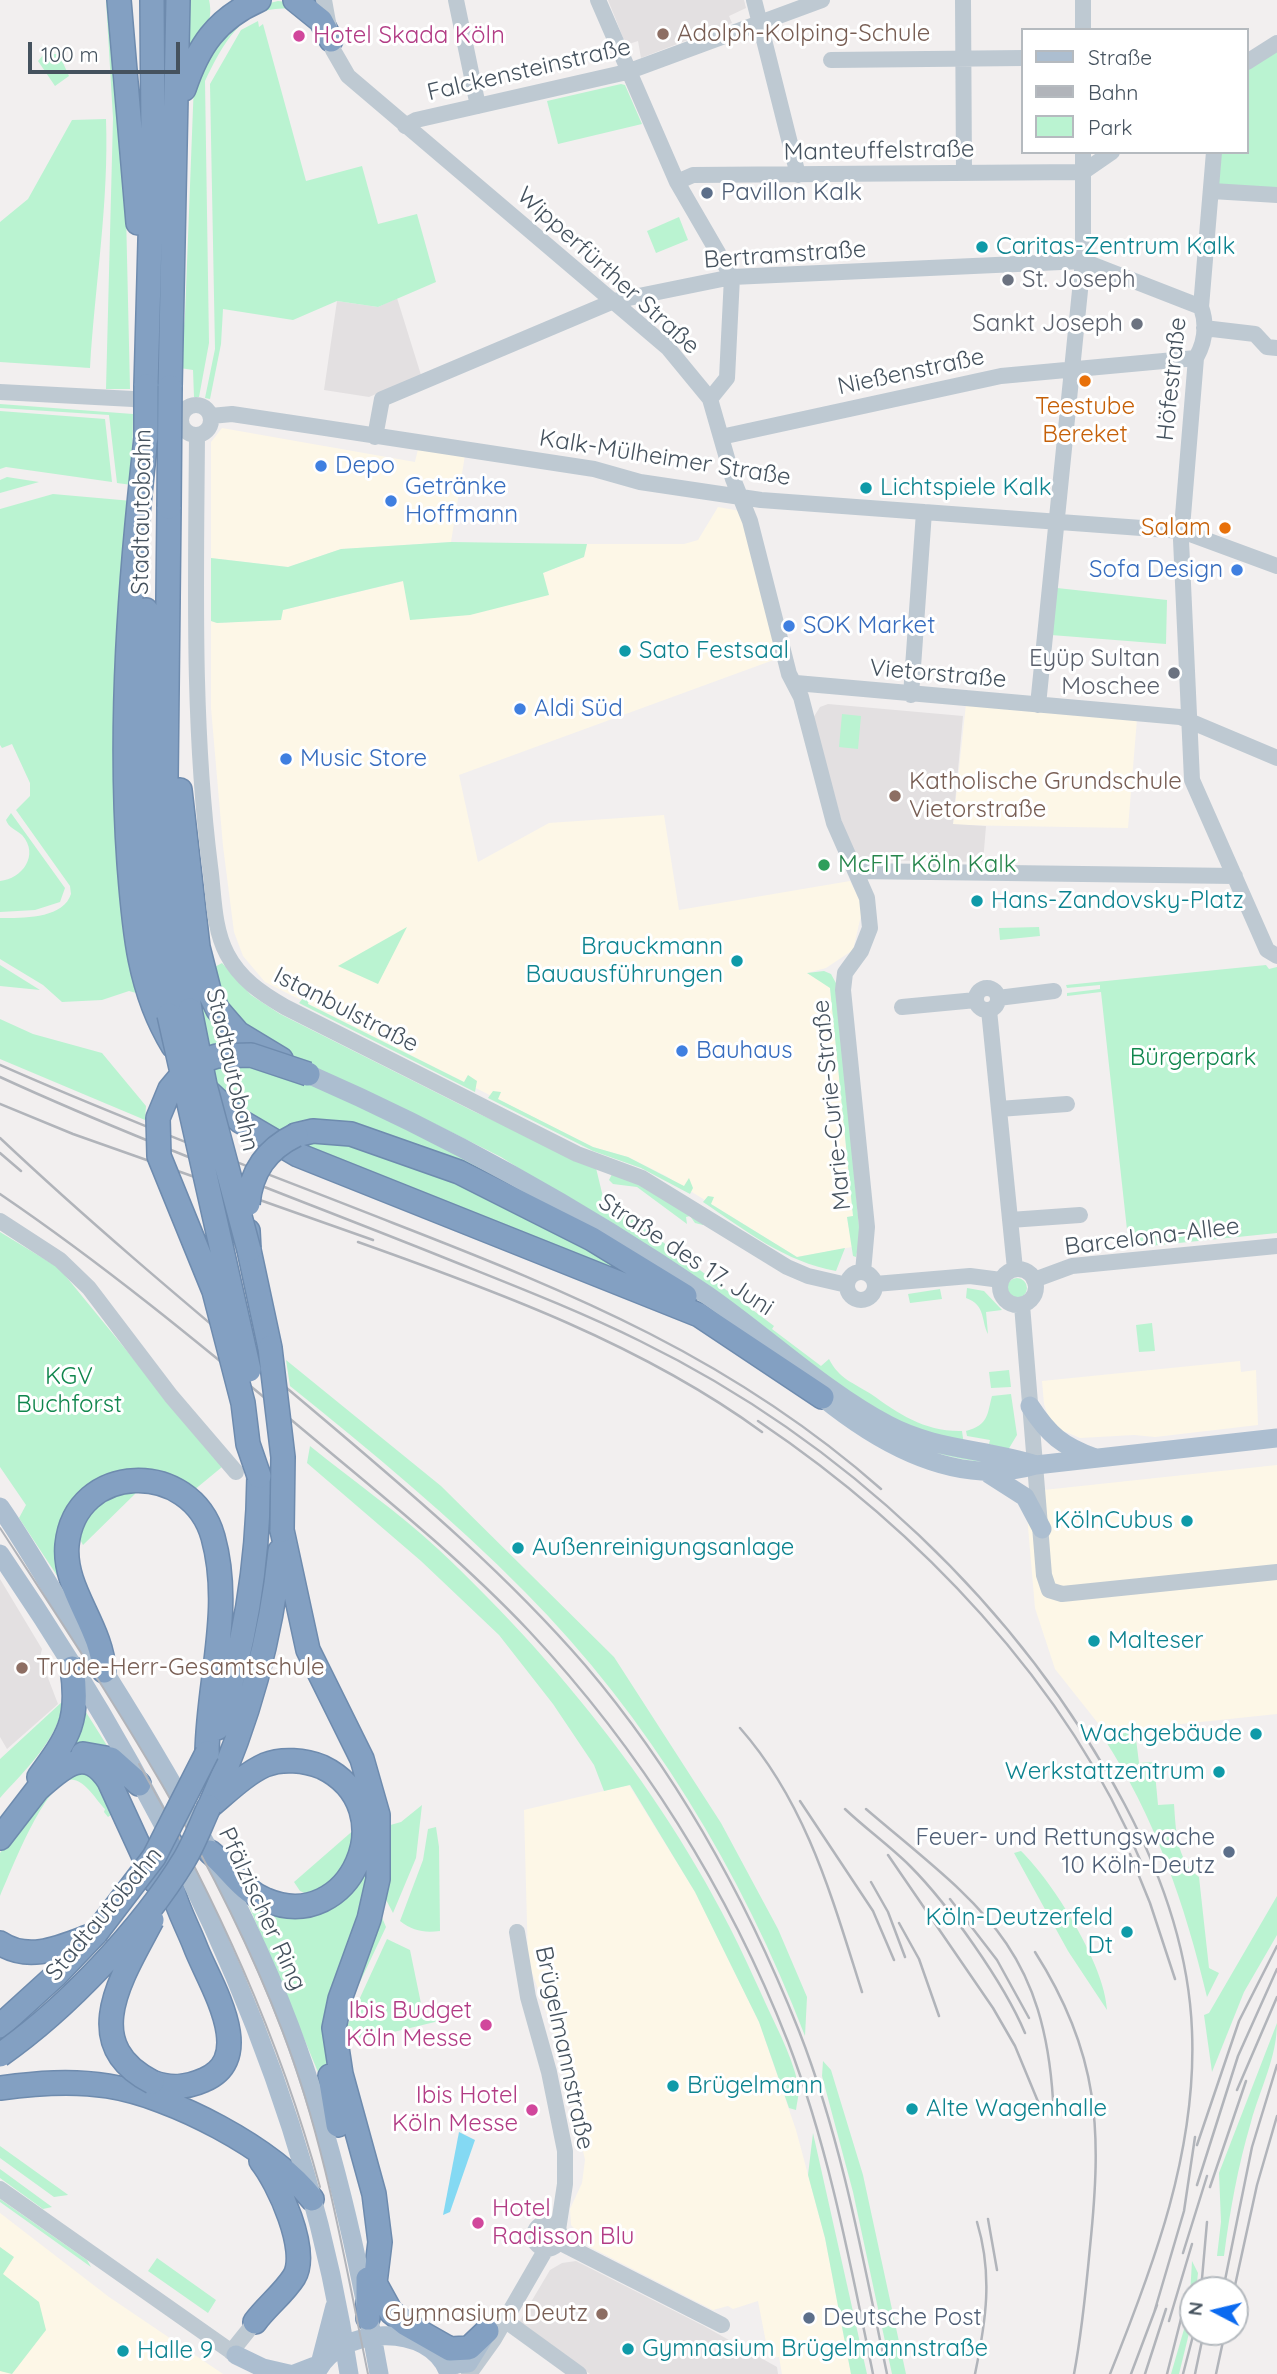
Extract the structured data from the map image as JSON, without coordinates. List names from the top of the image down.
{
  "streets": {
    "highway": ["Stadtautobahn"],
    "main road": ["Straße des 17. Juni", "Pfälzischer Ring"],
    "street": [
      "Falckensteinstraße",
      "Manteuffelstraße",
      "Bertramstraße",
      "Wipperfürther Straße",
      "Nießenstraße",
      "Höfestraße",
      "Kalk-Mülheimer Straße",
      "Vietorstraße",
      "Istanbulstraße",
      "Marie-Curie-Straße",
      "Barcelona-Allee",
      "Brügelmannstraße"
    ]
  },
  "crossings": [
    ["Falckensteinstraße", "Wipperfürther Straße"],
    ["Bertramstraße", "Wipperfürther Straße"],
    ["Bertramstraße", "Höfestraße"],
    ["Bertramstraße", "Kalk-Mülheimer Straße"],
    ["Wipperfürther Straße", "Nießenstraße"],
    ["Wipperfürther Straße", "Kalk-Mülheimer Straße"],
    ["Wipperfürther Straße", "Vietorstraße"],
    ["Wipperfürther Straße", "Marie-Curie-Straße"],
    ["Nießenstraße", "Höfestraße"],
    ["Höfestraße", "Kalk-Mülheimer Straße"],
    ["Höfestraße", "Vietorstraße"],
    ["Kalk-Mülheimer Straße", "Istanbulstraße"],
    ["Istanbulstraße", "Marie-Curie-Straße"]
  ],
  "parks": ["Bürgerpark", "KGV Buchforst"],
  "places": [
    "Adolph-Kolping-Schule",
    "Hotel Skada Köln",
    "Pavillon Kalk",
    "Caritas-Zentrum Kalk",
    "St. Joseph",
    "Sankt Joseph",
    "Teestube Bereket",
    "Depo",
    "Lichtspiele Kalk",
    "Getränke Hoffmann",
    "Salam",
    "Sofa Design",
    "SOK Market",
    "Sato Festsaal",
    "Eyüp Sultan Moschee",
    "Aldi Süd",
    "Music Store",
    "Katholische Grundschule Vietorstraße",
    "McFIT Köln Kalk",
    "Hans-Zandovsky-Platz",
    "Brauckmann Bauausführungen",
    "Bauhaus",
    "KölnCubus",
    "Außenreinigungsanlage",
    "Malteser",
    "Trude-Herr-Gesamtschule",
    "Wachgebäude",
    "Werkstattzentrum",
    "Feuer- und Rettungswache 10 Köln-Deutz",
    "Köln-Deutzerfeld Dt",
    "Ibis Budget Köln Messe",
    "Brügelmann",
    "Alte Wagenhalle",
    "Ibis Hotel Köln Messe",
    "Hotel Radisson Blu",
    "Gymnasium Deutz",
    "Deutsche Post",
    "Gymnasium Brügelmannstraße",
    "Halle 9"
  ],
  "legend": ["Straße", "Bahn", "Park"],
  "scale_bar": "100 m",
  "north": "left"
}
